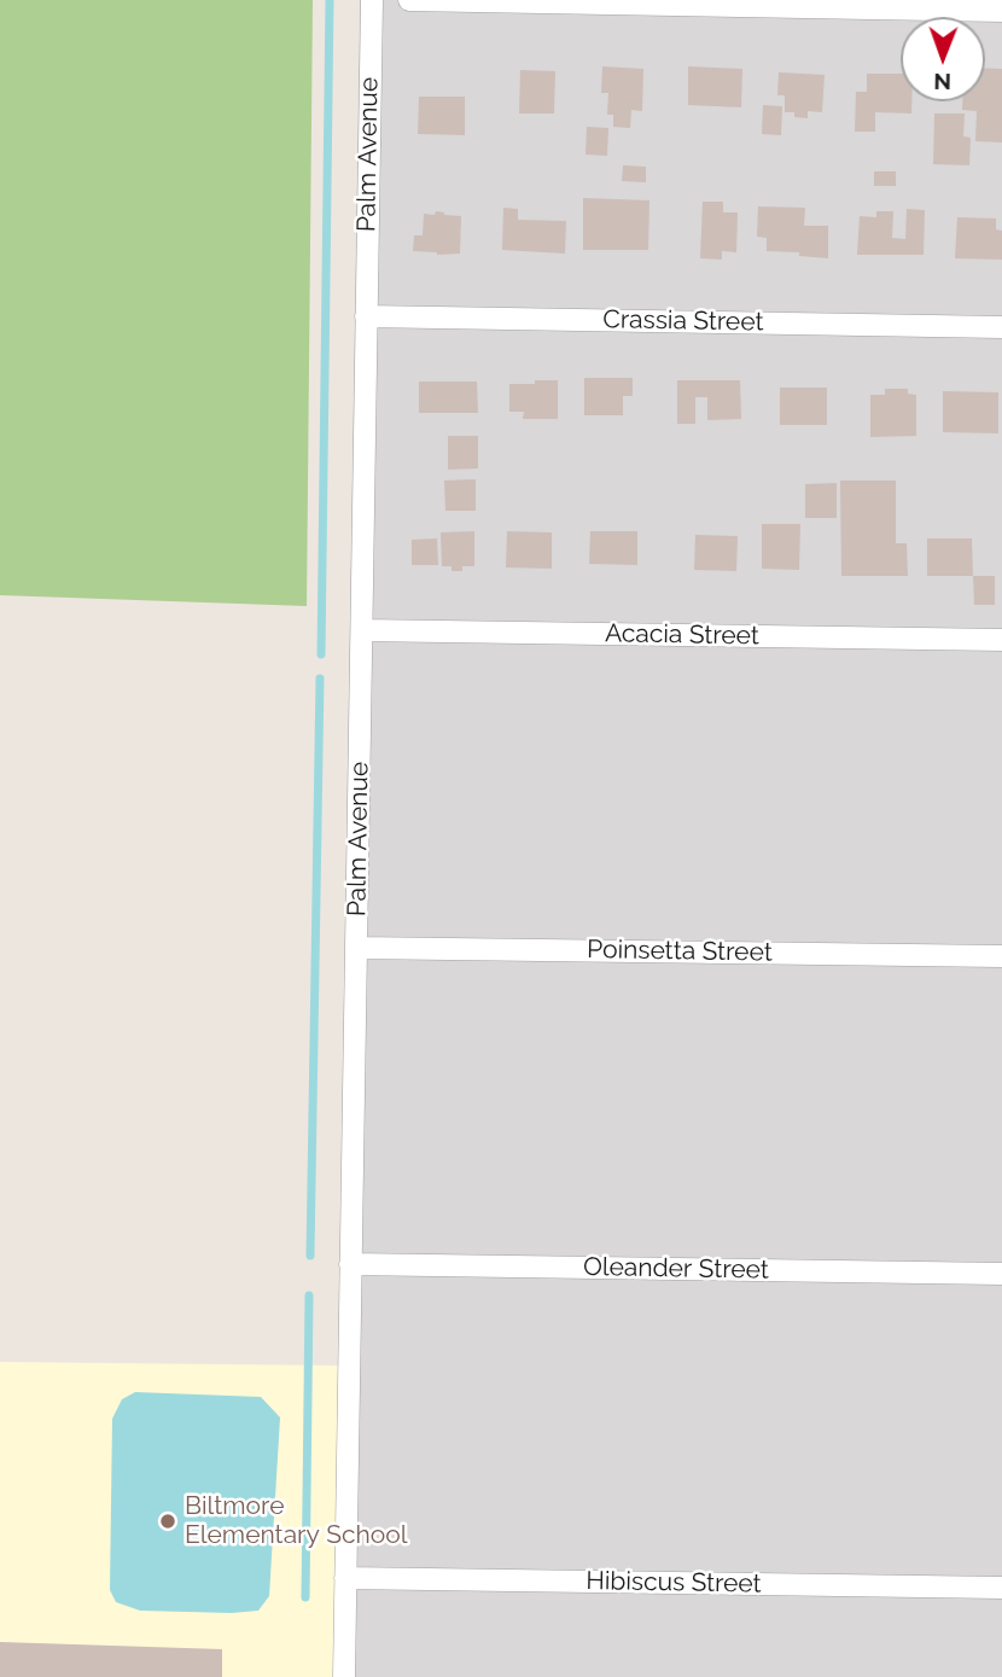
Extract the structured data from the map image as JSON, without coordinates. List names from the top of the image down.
{
  "streets": {
    "street": [
      "Palm Avenue",
      "Crassia Street",
      "Acacia Street",
      "Poinsetta Street",
      "Oleander Street",
      "Hibiscus Street"
    ]
  },
  "crossings": [
    ["Palm Avenue", "Crassia Street"],
    ["Palm Avenue", "Acacia Street"],
    ["Palm Avenue", "Poinsetta Street"],
    ["Palm Avenue", "Oleander Street"],
    ["Palm Avenue", "Hibiscus Street"]
  ],
  "places": ["Biltmore Elementary School"],
  "north": "bottom"
}
